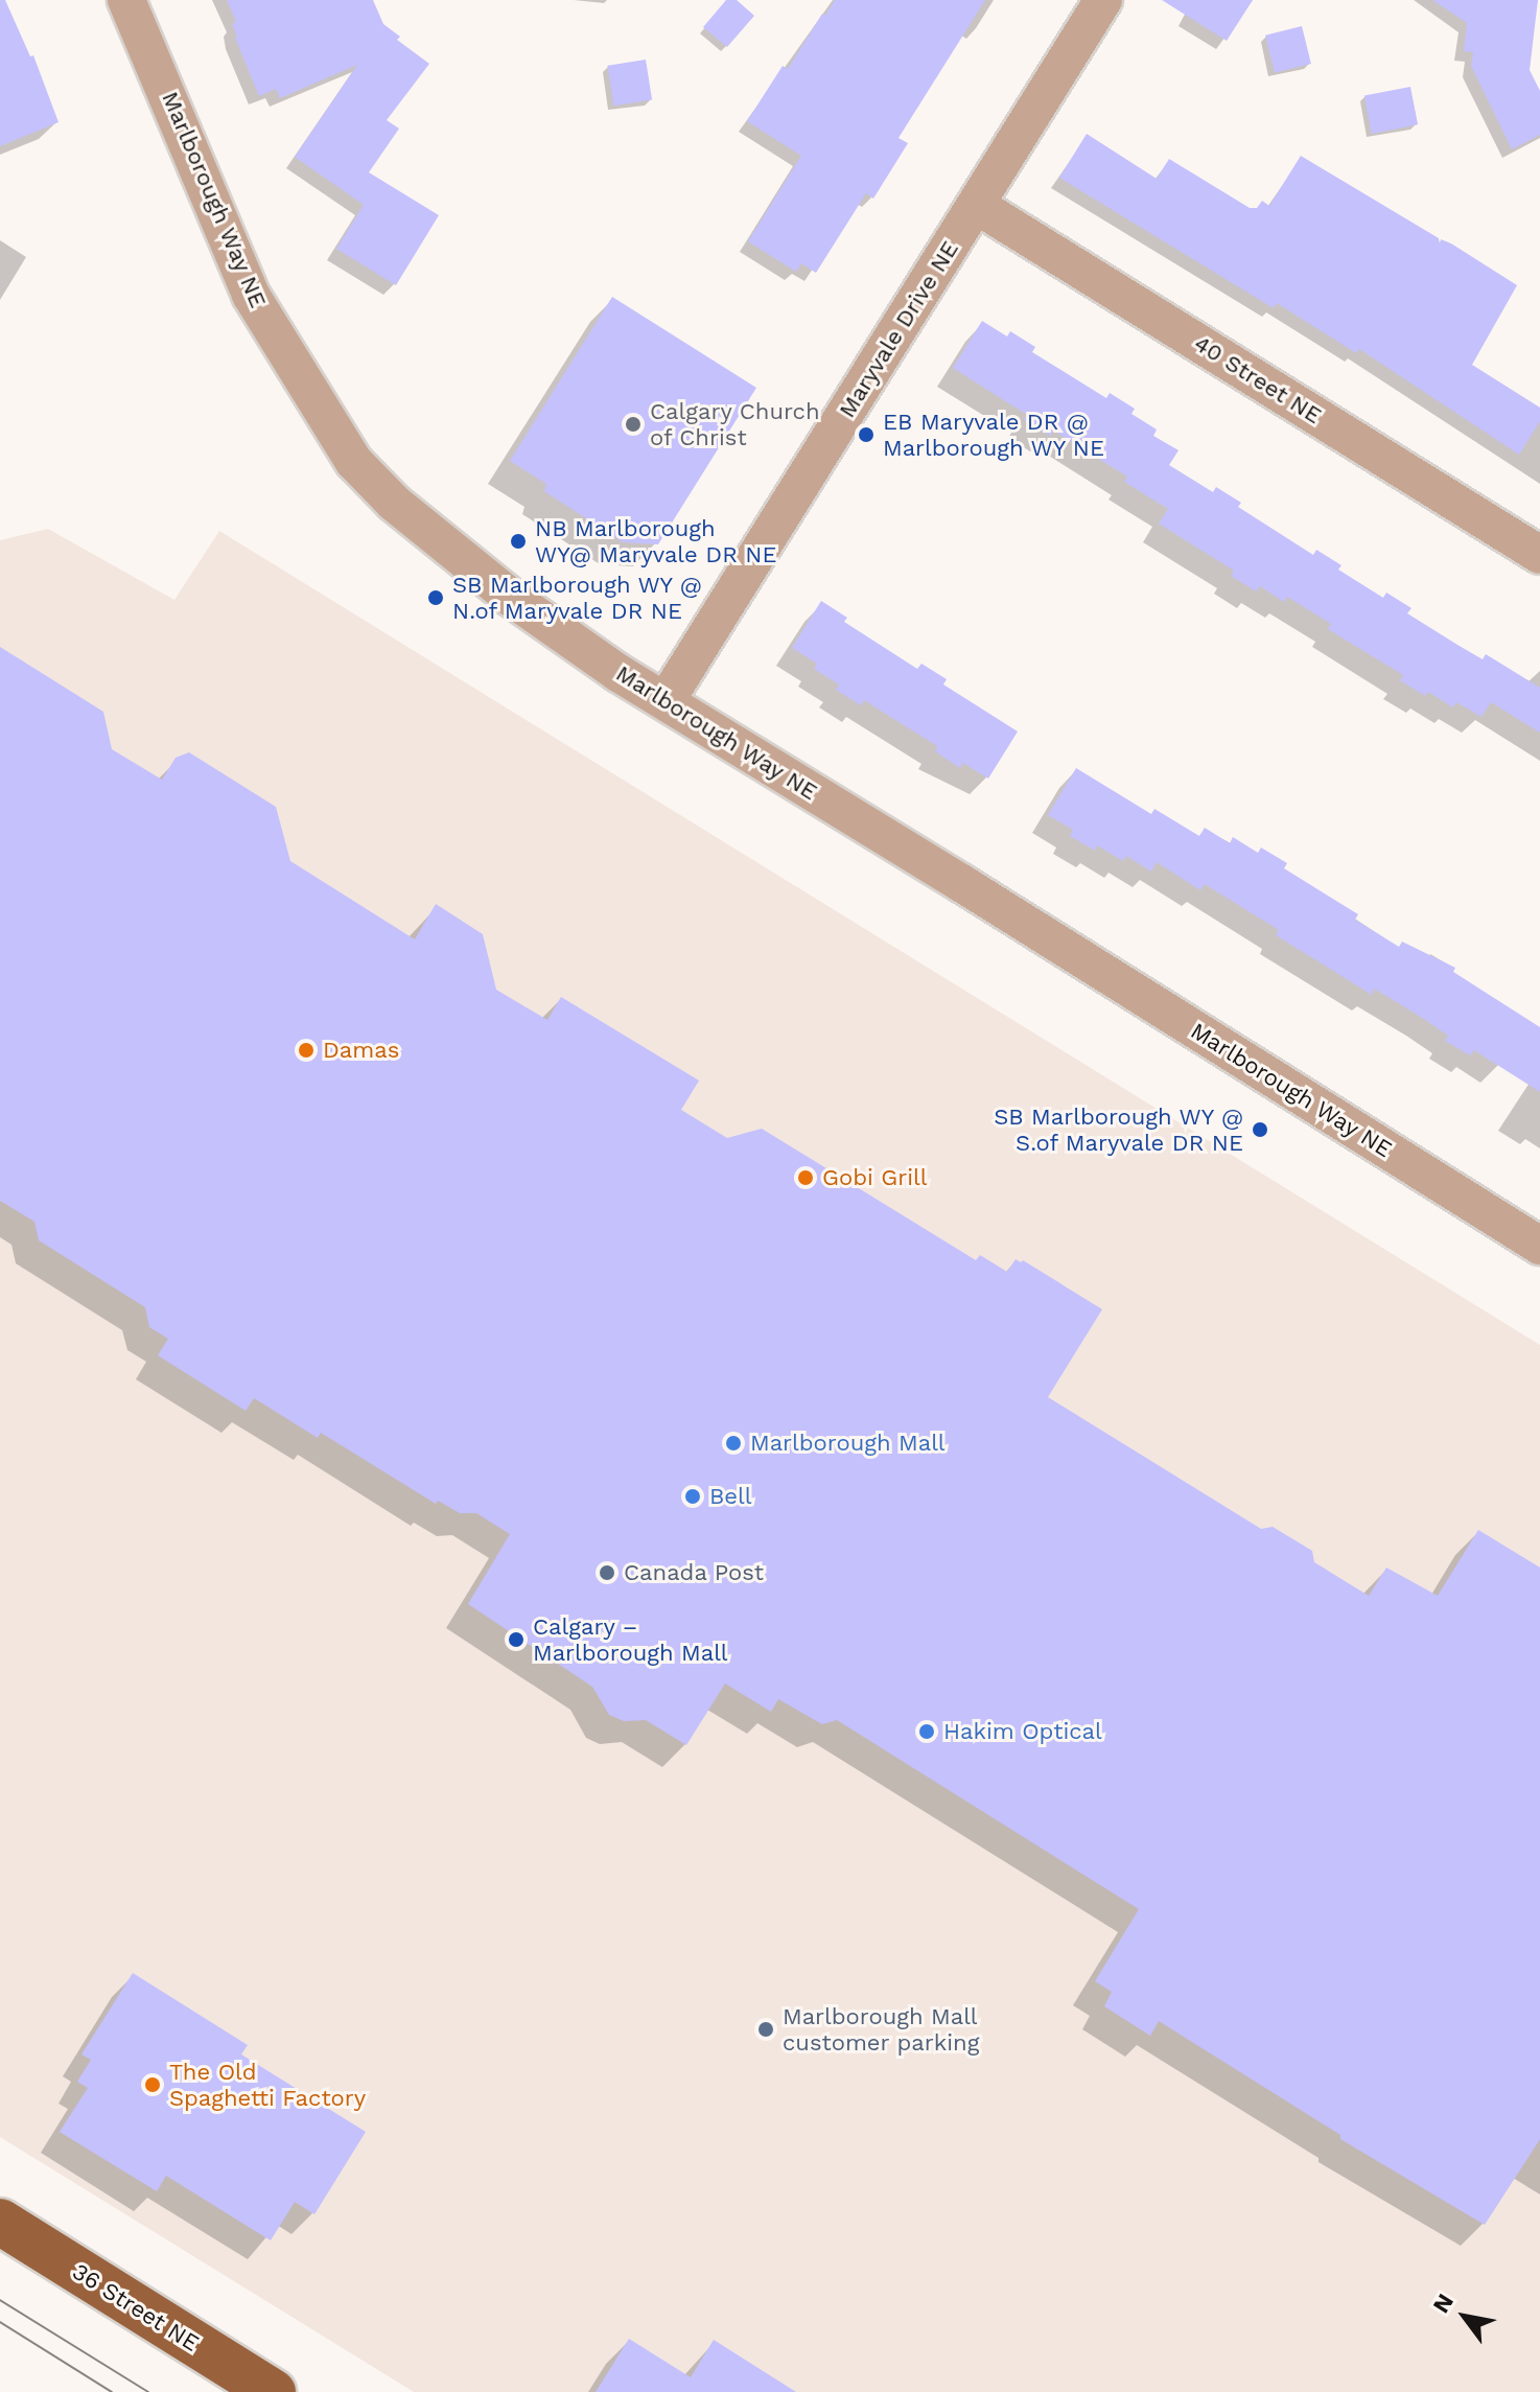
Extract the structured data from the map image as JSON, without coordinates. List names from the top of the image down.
{
  "streets": {
    "main road": ["36 Street NE"],
    "street": ["Marlborough Way NE", "Maryvale Drive NE", "40 Street NE"]
  },
  "crossings": [
    ["Marlborough Way NE", "Maryvale Drive NE"],
    ["Maryvale Drive NE", "40 Street NE"]
  ],
  "places": [
    "Calgary Church of Christ",
    "EB Maryvale DR @ Marlborough WY NE",
    "NB Marlborough WY@ Maryvale DR NE",
    "SB Marlborough WY @ N.of Maryvale DR NE",
    "Damas",
    "SB Marlborough WY @ S.of Maryvale DR NE",
    "Gobi Grill",
    "Marlborough Mall",
    "Bell",
    "Canada Post",
    "Calgary – Marlborough Mall",
    "Hakim Optical",
    "Marlborough Mall customer parking",
    "The Old Spaghetti Factory"
  ],
  "north": "top left"
}
